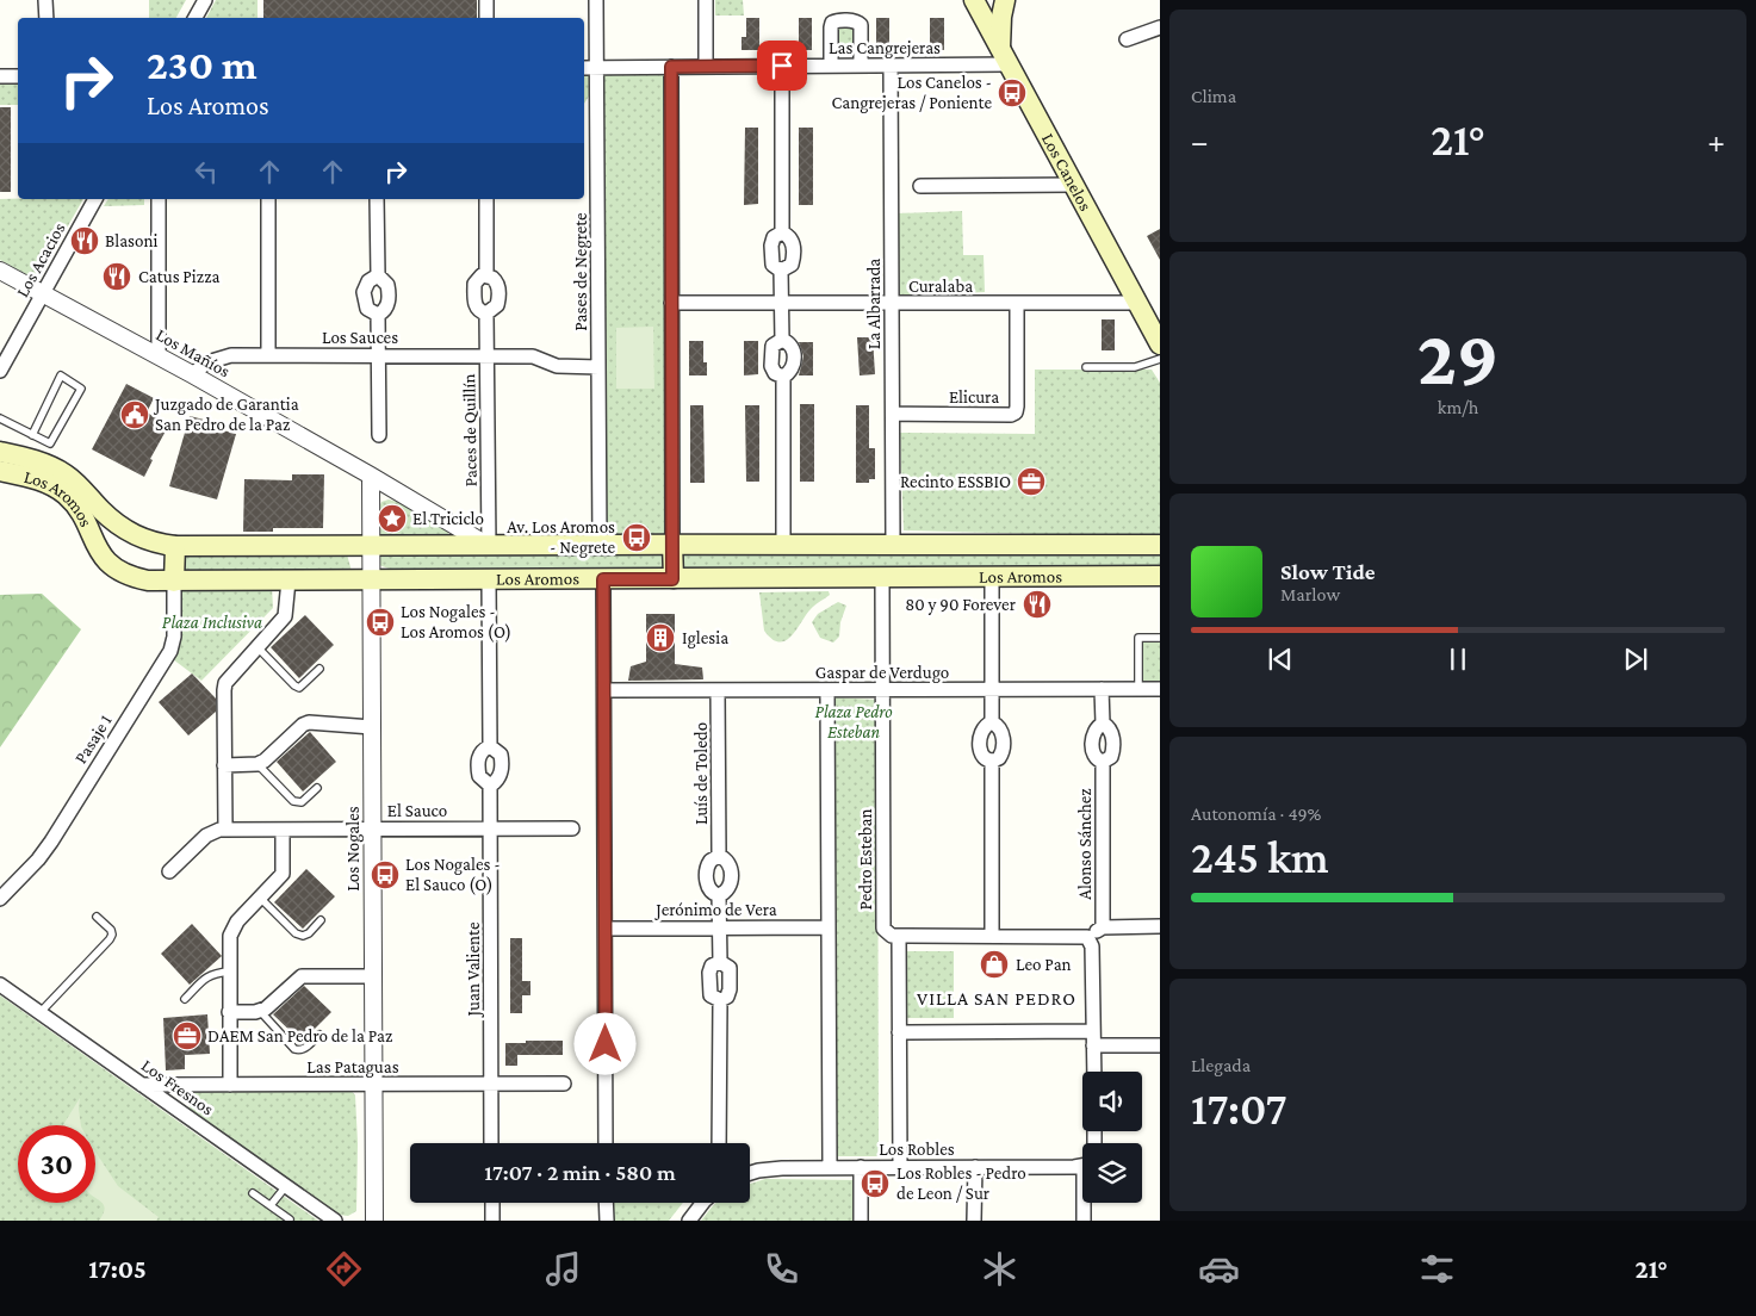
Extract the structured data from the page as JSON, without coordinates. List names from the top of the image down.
{
  "streets": {
    "main road": ["Los Canelos", "Los Aromos"],
    "street": [
      "Las Cangrejeras",
      "Los Acacios",
      "Pases de Negrete",
      "Curalaba",
      "La Albarrada",
      "Los Sauces",
      "Los Mañíos",
      "Elicura",
      "Paces de Quillín",
      "Gaspar de Verdugo",
      "Pasaje 1",
      "Luís de Toledo",
      "El Sauco",
      "Alonso Sánchez",
      "Los Nogales",
      "Pedro Esteban",
      "Jerónimo de Vera",
      "Juan Valiente",
      "Las Pataguas",
      "Los Fresnos",
      "Los Robles"
    ]
  },
  "crossings": [
    ["Las Cangrejeras", "Los Canelos"],
    ["Las Cangrejeras", "Pases de Negrete"],
    ["Las Cangrejeras", "La Albarrada"],
    ["Los Canelos", "Curalaba"],
    ["Los Acacios", "Los Mañíos"],
    ["Pases de Negrete", "Los Sauces"],
    ["Pases de Negrete", "Los Aromos"],
    ["Curalaba", "La Albarrada"],
    ["Curalaba", "Elicura"],
    ["La Albarrada", "Elicura"],
    ["La Albarrada", "Los Aromos"],
    ["Los Sauces", "Los Mañíos"],
    ["Los Sauces", "Paces de Quillín"],
    ["Los Mañíos", "Paces de Quillín"],
    ["Los Mañíos", "Los Aromos"],
    ["Los Mañíos", "Los Nogales"],
    ["Paces de Quillín", "Los Aromos"],
    ["Los Aromos", "Pasaje 1"],
    ["Los Aromos", "Los Nogales"],
    ["Los Aromos", "Pedro Esteban"],
    ["Los Aromos", "Juan Valiente"],
    ["Gaspar de Verdugo", "Luís de Toledo"],
    ["Gaspar de Verdugo", "Pedro Esteban"],
    ["El Sauco", "Los Nogales"],
    ["El Sauco", "Juan Valiente"],
    ["Los Nogales", "Las Pataguas"],
    ["Pedro Esteban", "Jerónimo de Vera"],
    ["Pedro Esteban", "Los Robles"],
    ["Juan Valiente", "Las Pataguas"],
    ["Las Pataguas", "Los Fresnos"]
  ],
  "districts": ["VILLA SAN PEDRO"],
  "parks": ["Plaza Inclusiva", "Plaza Pedro Esteban"],
  "places": {
    "bus stop": [
      "Los Canelos - Cangrejeras / Poniente",
      "Av. Los Aromos - Negrete",
      "Los Nogales - Los Aromos (O)",
      "Los Nogales - El Sauco (O)",
      "Los Robles - Pedro de Leon / Sur"
    ],
    "restaurant": ["Blasoni", "Catus Pizza", "80 y 90 Forever"],
    "public building": ["Juzgado de Garantia San Pedro de la Paz"],
    "office": ["Recinto ESSBIO", "DAEM San Pedro de la Paz"],
    "place": ["El Triciclo"],
    "building": ["Iglesia"],
    "shop": ["Leo Pan"]
  },
  "page": {
    "tile": [
      "Clima",
      ["29", "km/h"],
      ["Autonomía · 49%", "245 km"],
      ["Llegada", "17:07"]
    ],
    "turn": ["230 m", "Los Aromos"],
    "heat": ["−", "21°", "+"],
    "song": ["Slow Tide", "Marlow"],
    "limit": "30",
    "trip": "17:07 · 2 min · 580 m",
    "tabs": ["17:05", "21°"]
  }
}
